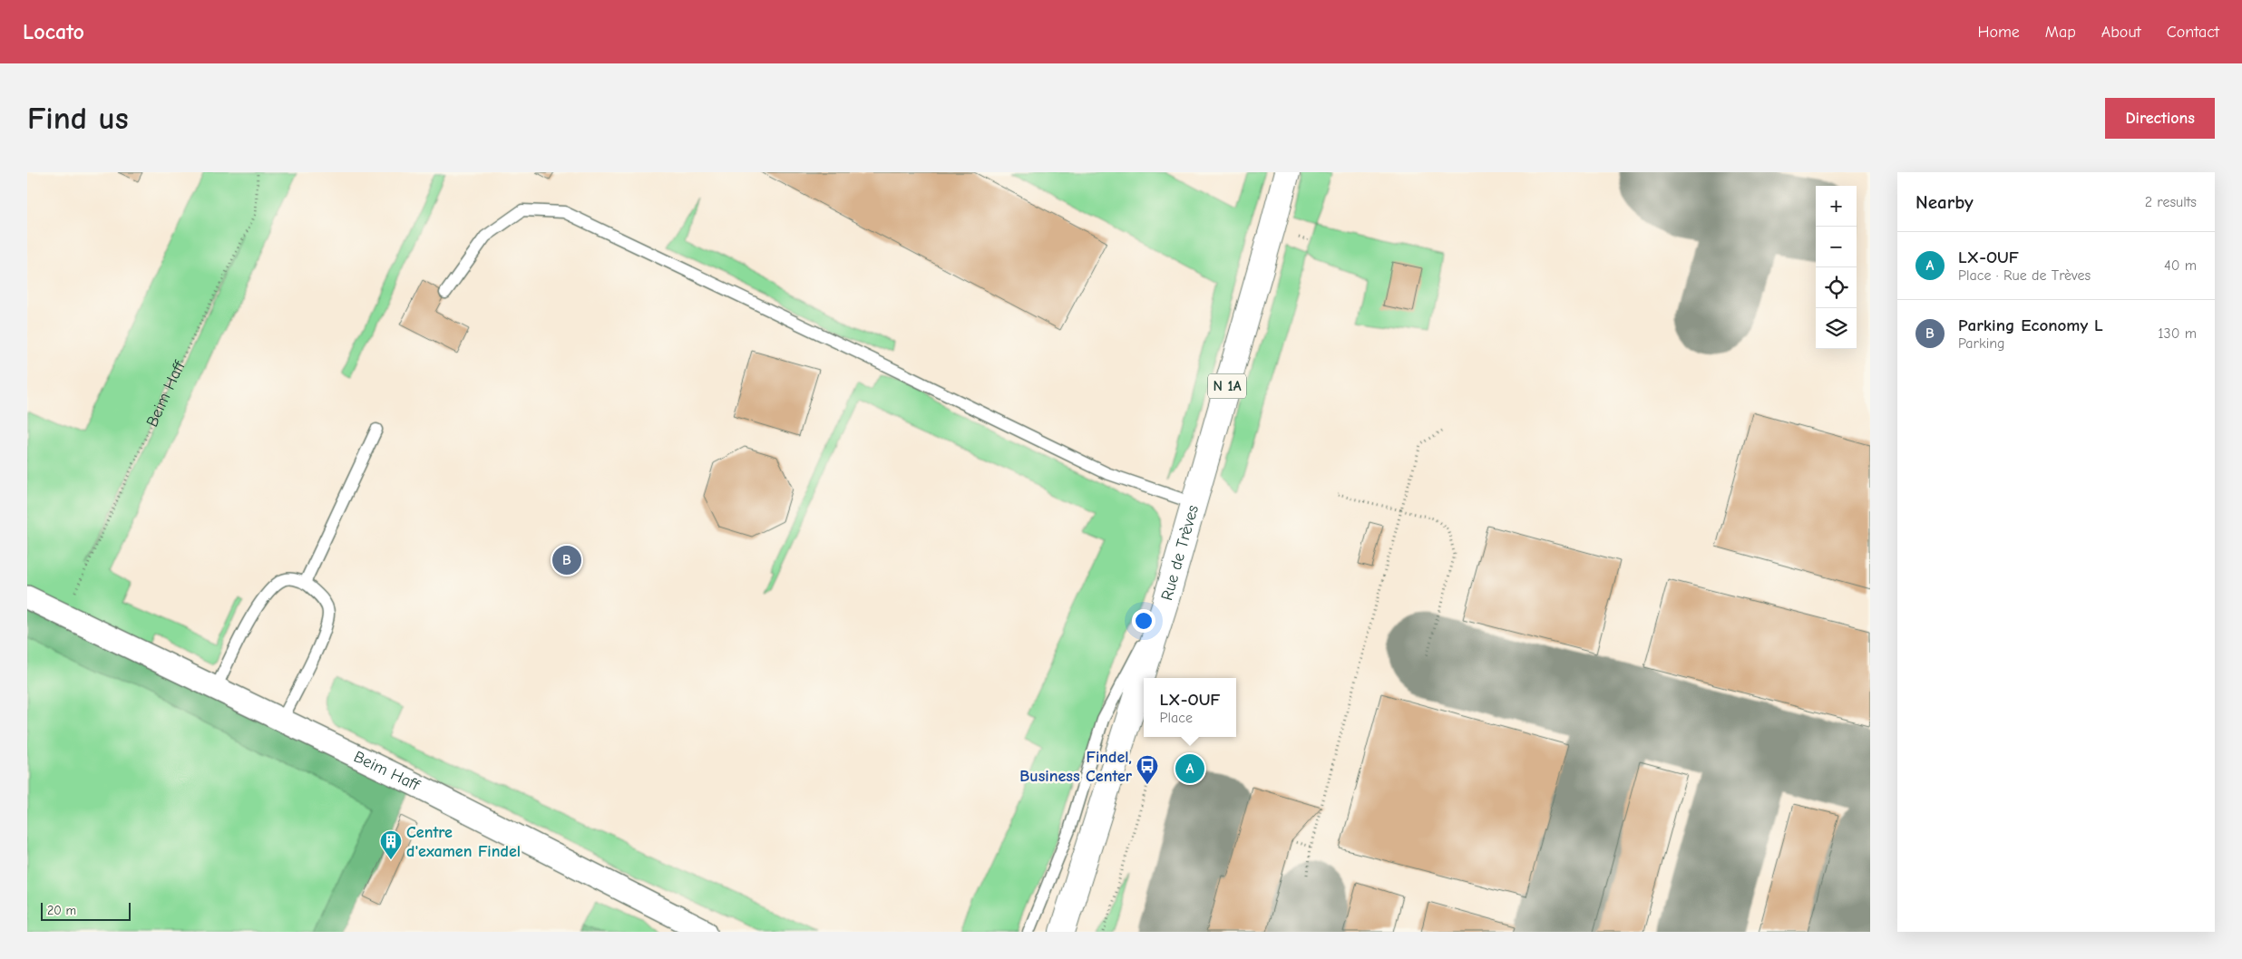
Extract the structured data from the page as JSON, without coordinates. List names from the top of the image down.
{
  "streets": {
    "main road": ["N 1A", "Rue de Trèves"],
    "street": ["Beim Haff"]
  },
  "places": {
    "bus stop": ["Findel, Business Center"],
    "building": ["Centre d'examen Findel"]
  },
  "scale_bar": "20 m",
  "page": {
    "header": "Locato",
    "nav": [
      "Home",
      "Map",
      "About",
      "Contact"
    ],
    "buttons": "Directions",
    "title": "Find us",
    "heading": ["Nearby", "2 results"],
    "map_buttons": ["+", "−"],
    "list": [
      {
        "mark": "A",
        "name": "LX-OUF",
        "note": "Place · Rue de Trèves",
        "value": "40 m"
      },
      {
        "mark": "B",
        "name": "Parking Economy L",
        "note": "Parking",
        "value": "130 m"
      }
    ],
    "pins": ["B", "A"],
    "popup": ["LX-OUF", "Place"],
    "scale": "20 m"
  }
}
